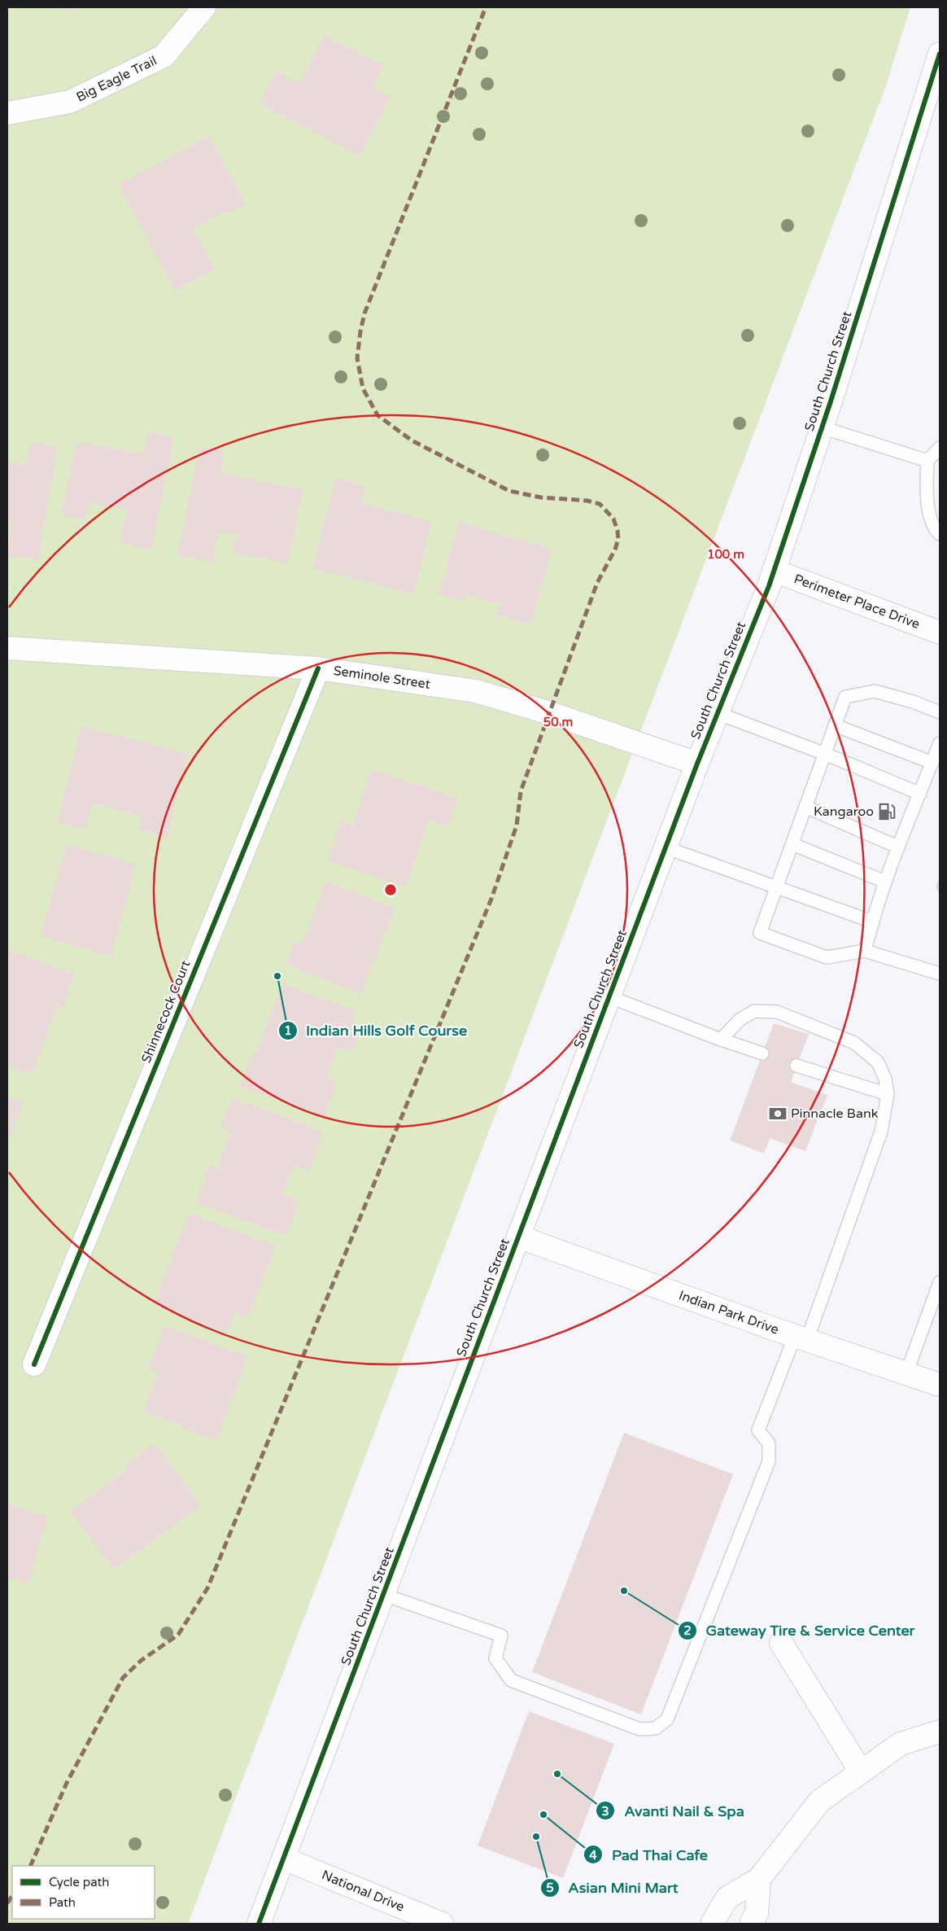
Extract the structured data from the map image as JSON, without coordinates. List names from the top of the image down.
{
  "streets": {
    "main road": [
      "Big Eagle Trail",
      "South Church Street",
      "Perimeter Place Drive",
      "Seminole Street",
      "Shinnecock Court",
      "Indian Park Drive",
      "National Drive"
    ]
  },
  "crossings": [
    ["South Church Street", "Perimeter Place Drive"],
    ["South Church Street", "Seminole Street"],
    ["South Church Street", "Indian Park Drive"],
    ["South Church Street", "National Drive"],
    ["Seminole Street", "Shinnecock Court"]
  ],
  "places": {
    "fuel station": ["Kangaroo"],
    "other": [
      "Indian Hills Golf Course",
      "Gateway Tire & Service Center",
      "Avanti Nail & Spa",
      "Pad Thai Cafe",
      "Asian Mini Mart"
    ],
    "bank": ["Pinnacle Bank"]
  },
  "legend": ["Cycle path", "Path"],
  "rings": ["100 m", "50 m"]
}
